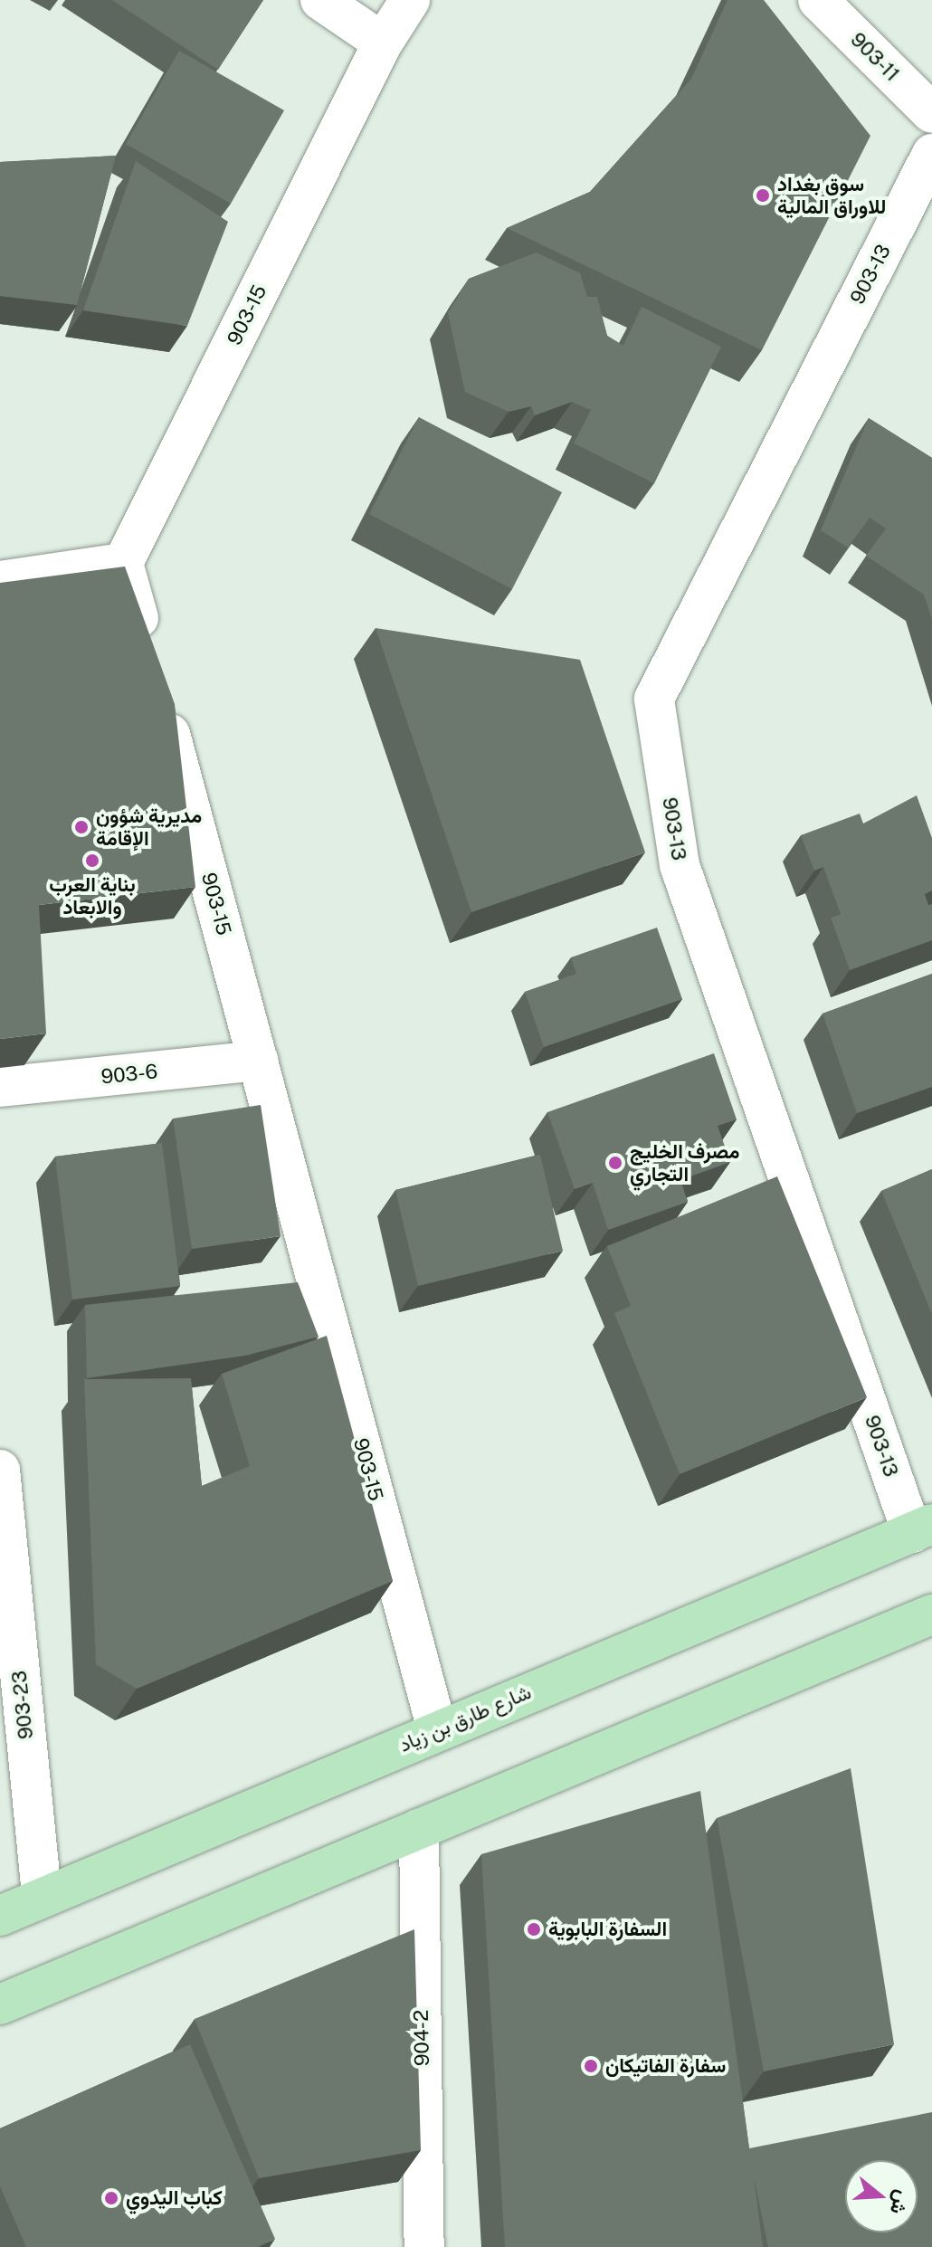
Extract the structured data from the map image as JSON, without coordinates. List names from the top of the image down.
{
  "streets": {
    "main road": ["شارع طارق بن زياد"],
    "street": [
      "903-11",
      "903-13",
      "903-15",
      "903-6",
      "903-23",
      "904-2"
    ]
  },
  "crossings": [
    ["903-13", "شارع طارق بن زياد"],
    ["903-15", "903-6"],
    ["903-15", "شارع طارق بن زياد"],
    ["903-23", "شارع طارق بن زياد"]
  ],
  "places": [
    "سوق بغداد للاوراق المالية",
    "مديرية شؤون الإقامة",
    "بناية العرب والابعاد",
    "مصرف الخليج التجاري",
    "السفارة البابوية",
    "سفارة الفاتيكان",
    "كباب اليدوي"
  ],
  "north": "right"
}
